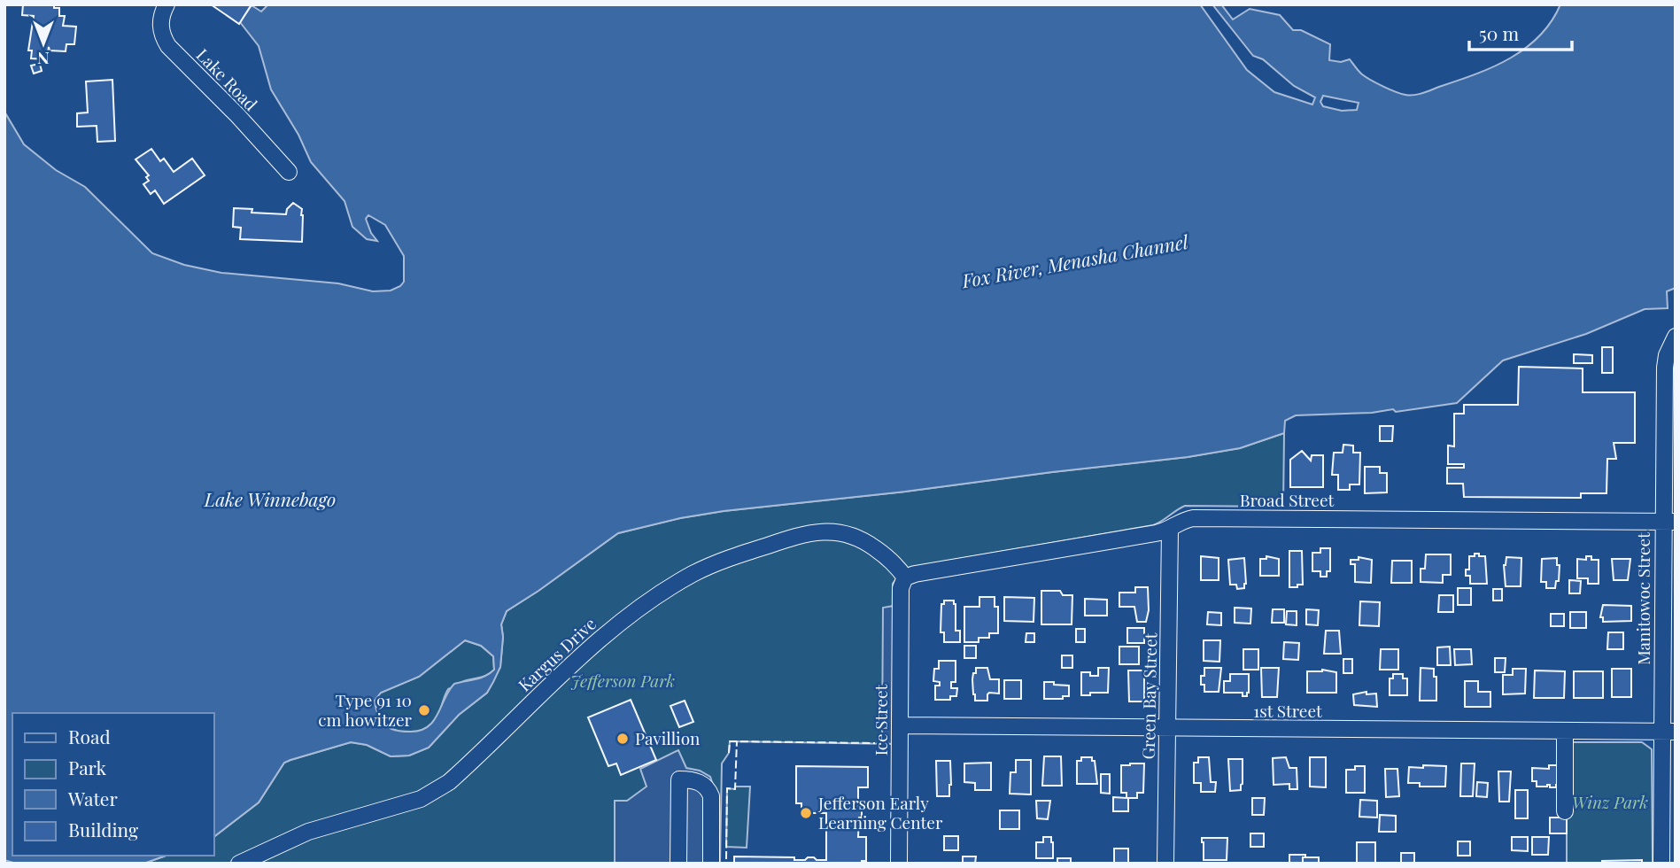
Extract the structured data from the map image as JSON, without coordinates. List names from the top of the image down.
{
  "streets": {
    "street": [
      "Lake Road",
      "Broad Street",
      "Manitowoc Street",
      "Kargus Drive",
      "Green Bay Street",
      "1st Street",
      "Ice Street"
    ]
  },
  "crossings": [
    ["Broad Street", "Manitowoc Street"],
    ["Broad Street", "Kargus Drive"],
    ["Broad Street", "Green Bay Street"],
    ["Broad Street", "Ice Street"],
    ["Manitowoc Street", "1st Street"],
    ["Kargus Drive", "Ice Street"],
    ["Green Bay Street", "1st Street"],
    ["1st Street", "Ice Street"]
  ],
  "water": ["Fox River, Menasha Channel", "Lake Winnebago"],
  "parks": ["Jefferson Park", "Winz Park"],
  "places": ["Type 91 10 cm howitzer", "Pavillion", "Jefferson Early Learning Center"],
  "legend": [
    "Road",
    "Park",
    "Water",
    "Building"
  ],
  "scale_bar": "50 m",
  "north": "bottom"
}
